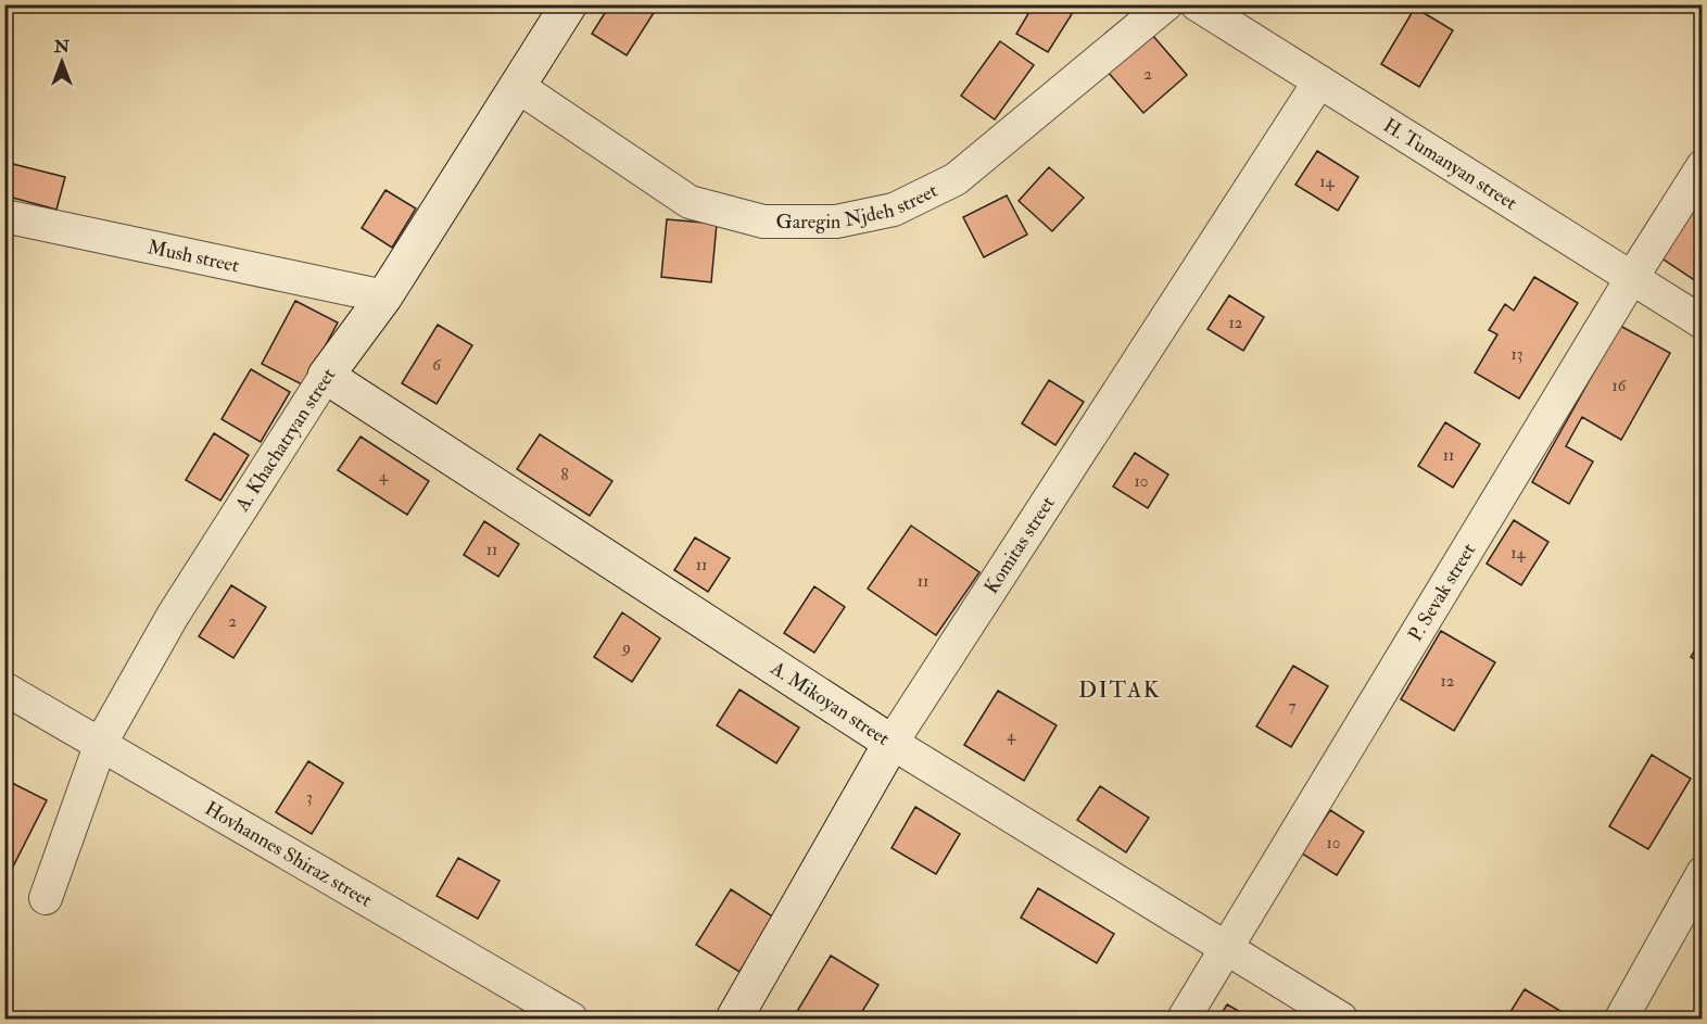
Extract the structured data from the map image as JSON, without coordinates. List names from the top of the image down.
{
  "streets": {
    "main road": ["A. Khachatryan street", "Komitas street", "A. Mikoyan street"],
    "street": [
      "H. Tumanyan street",
      "Garegin Njdeh street",
      "Mush street",
      "P. Sevak street",
      "Hovhannes Shiraz street"
    ]
  },
  "crossings": [
    ["H. Tumanyan street", "Komitas street"],
    ["H. Tumanyan street", "P. Sevak street"],
    ["Garegin Njdeh street", "A. Khachatryan street"],
    ["Mush street", "A. Khachatryan street"],
    ["A. Khachatryan street", "A. Mikoyan street"],
    ["A. Khachatryan street", "Hovhannes Shiraz street"],
    ["Komitas street", "A. Mikoyan street"],
    ["P. Sevak street", "A. Mikoyan street"]
  ],
  "districts": ["DITAK"],
  "house_numbers": [
    "2",
    "14",
    "12",
    "13",
    "6",
    "16",
    "11",
    "8",
    "4",
    "10",
    "11",
    "14",
    "11",
    "11",
    "2",
    "9",
    "12",
    "7",
    "4",
    "3",
    "10"
  ],
  "north": "top"
}
